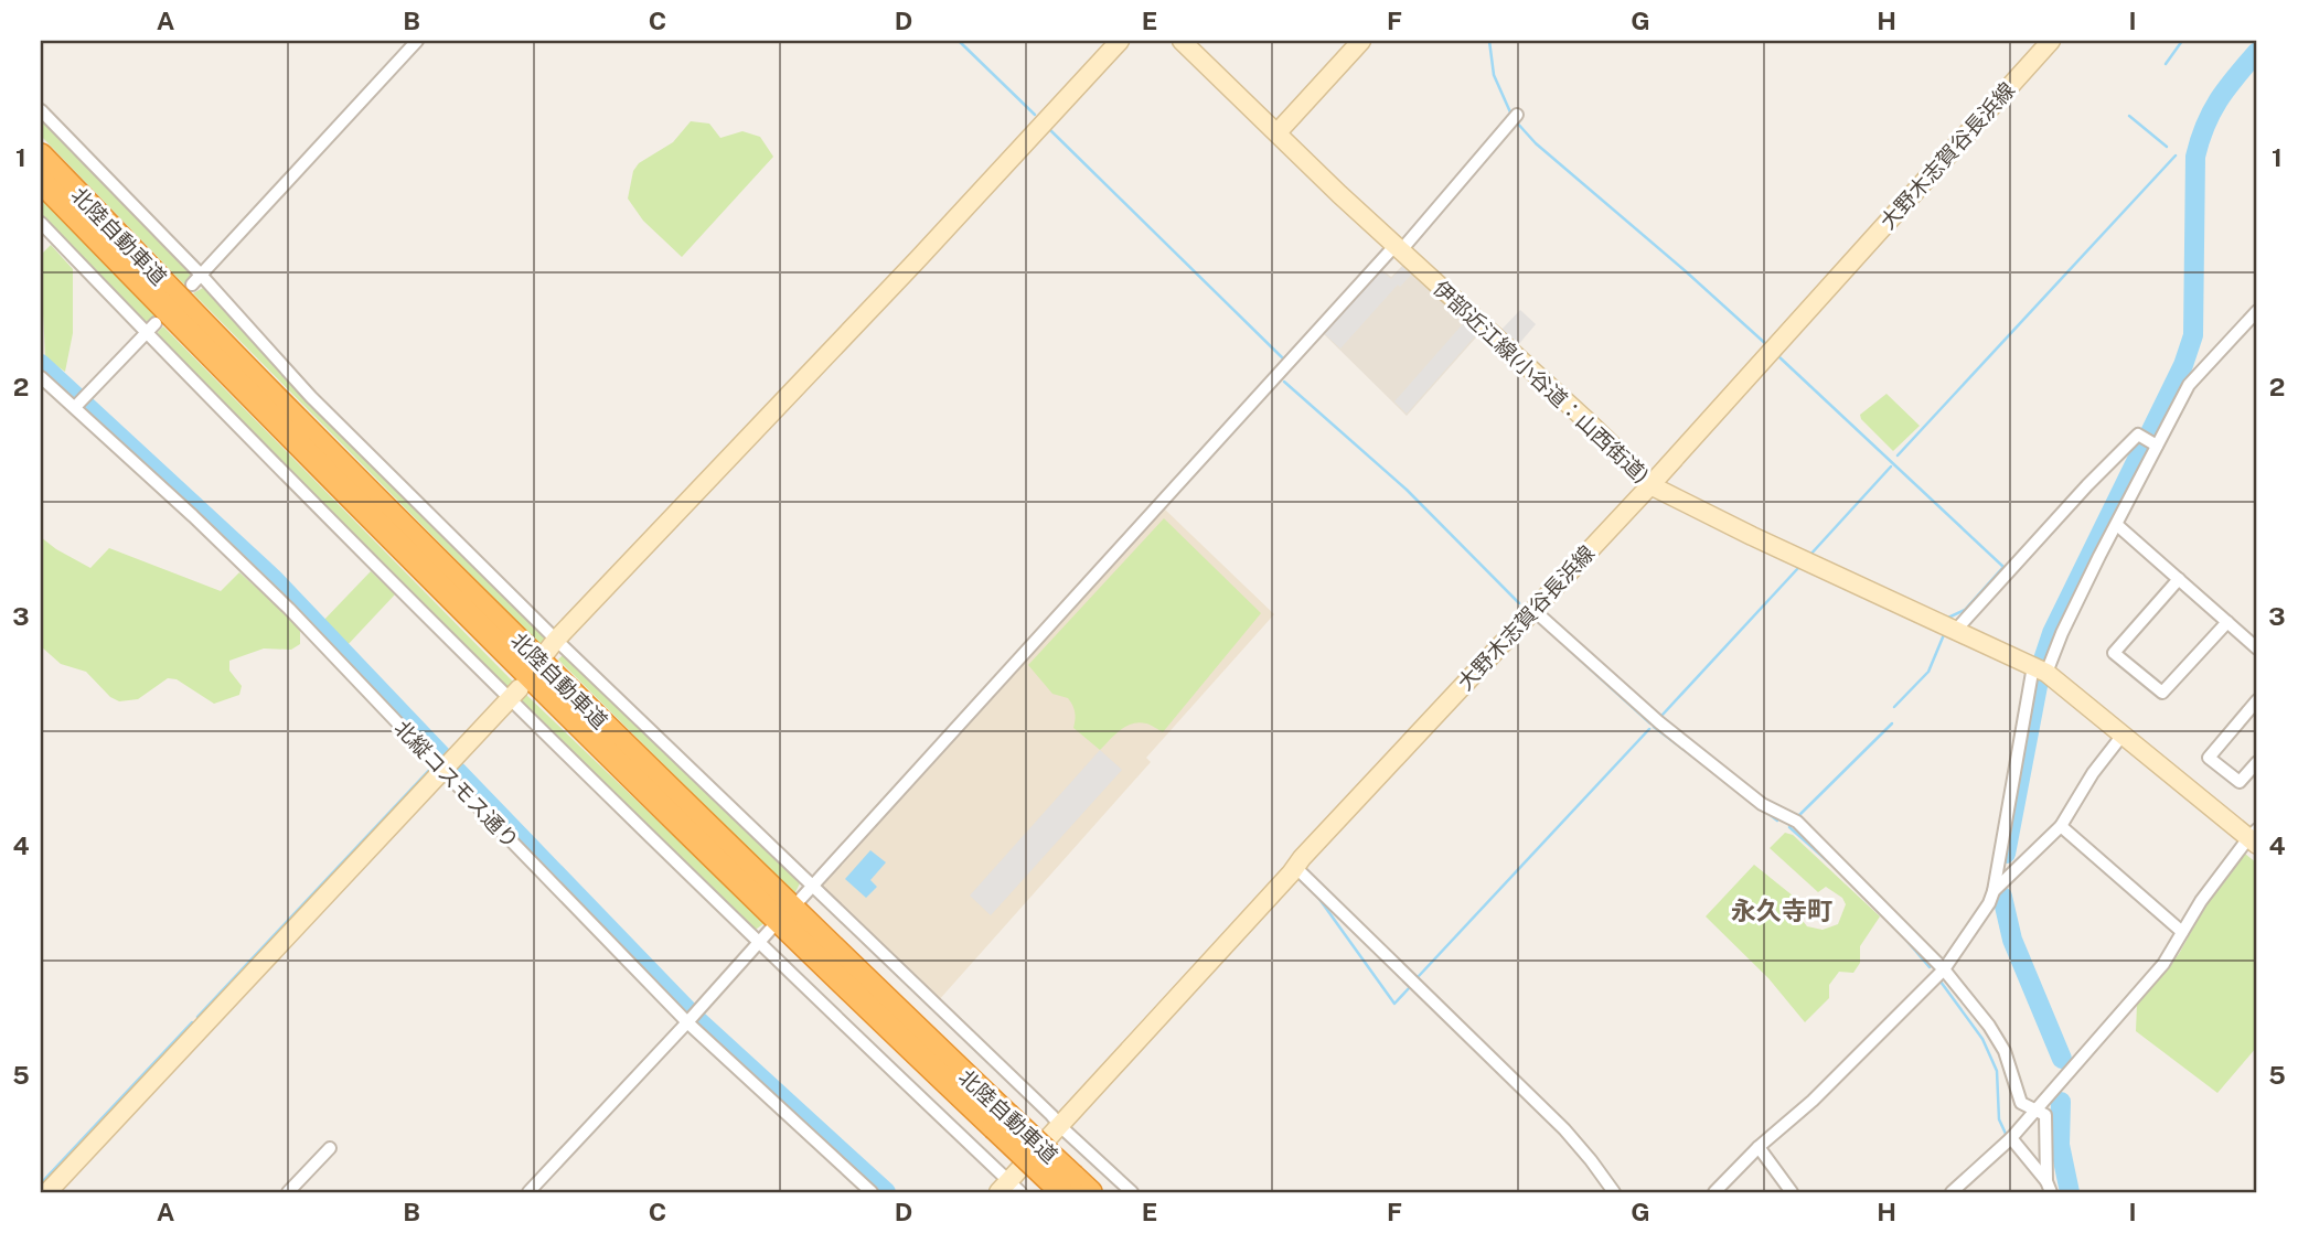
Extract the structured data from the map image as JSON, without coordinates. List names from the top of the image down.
{
  "streets": {
    "highway": ["北陸自動車道"],
    "main road": ["大野木志賀谷長浜線", "伊部近江線(小谷道：山西街道)"],
    "street": ["北縦コスモス通り"]
  },
  "crossings": [
    ["大野木志賀谷長浜線", "伊部近江線(小谷道：山西街道)"]
  ],
  "districts": ["永久寺町"],
  "grid": {
    "columns": [
      "A",
      "B",
      "C",
      "D",
      "E",
      "F",
      "G",
      "H",
      "I"
    ],
    "rows": [
      "1",
      "2",
      "3",
      "4",
      "5"
    ]
  }
}
